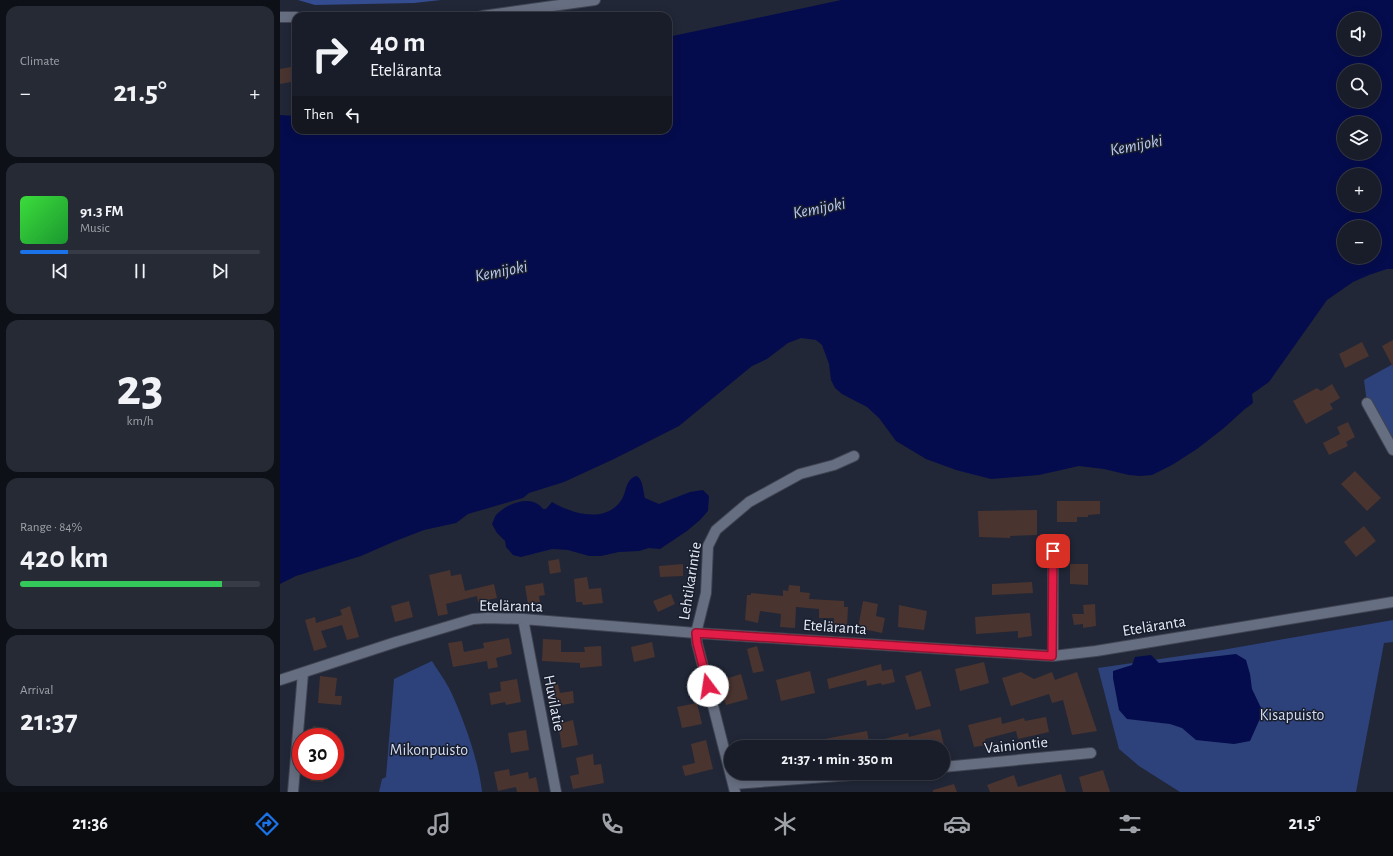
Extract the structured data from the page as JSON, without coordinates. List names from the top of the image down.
{
  "streets": {
    "street": [
      "Lehtikarintie",
      "Eteläranta",
      "Huvilatie",
      "Vainiontie"
    ]
  },
  "crossings": [
    ["Lehtikarintie", "Eteläranta"],
    ["Eteläranta", "Huvilatie"]
  ],
  "water": ["Kemijoki"],
  "parks": ["Kisapuisto", "Mikonpuisto"],
  "page": {
    "tile": [
      "Climate",
      ["23", "km/h"],
      ["Range · 84%", "420 km"],
      ["Arrival", "21:37"]
    ],
    "map_buttons": ["+", "−"],
    "turn": ["40 m", "Eteläranta"],
    "heat": ["−", "21.5°", "+"],
    "then": "Then",
    "song": ["91.3 FM", "Music"],
    "limit": "30",
    "trip": "21:37 · 1 min · 350 m",
    "tabs": ["21:36", "21.5°"]
  }
}
